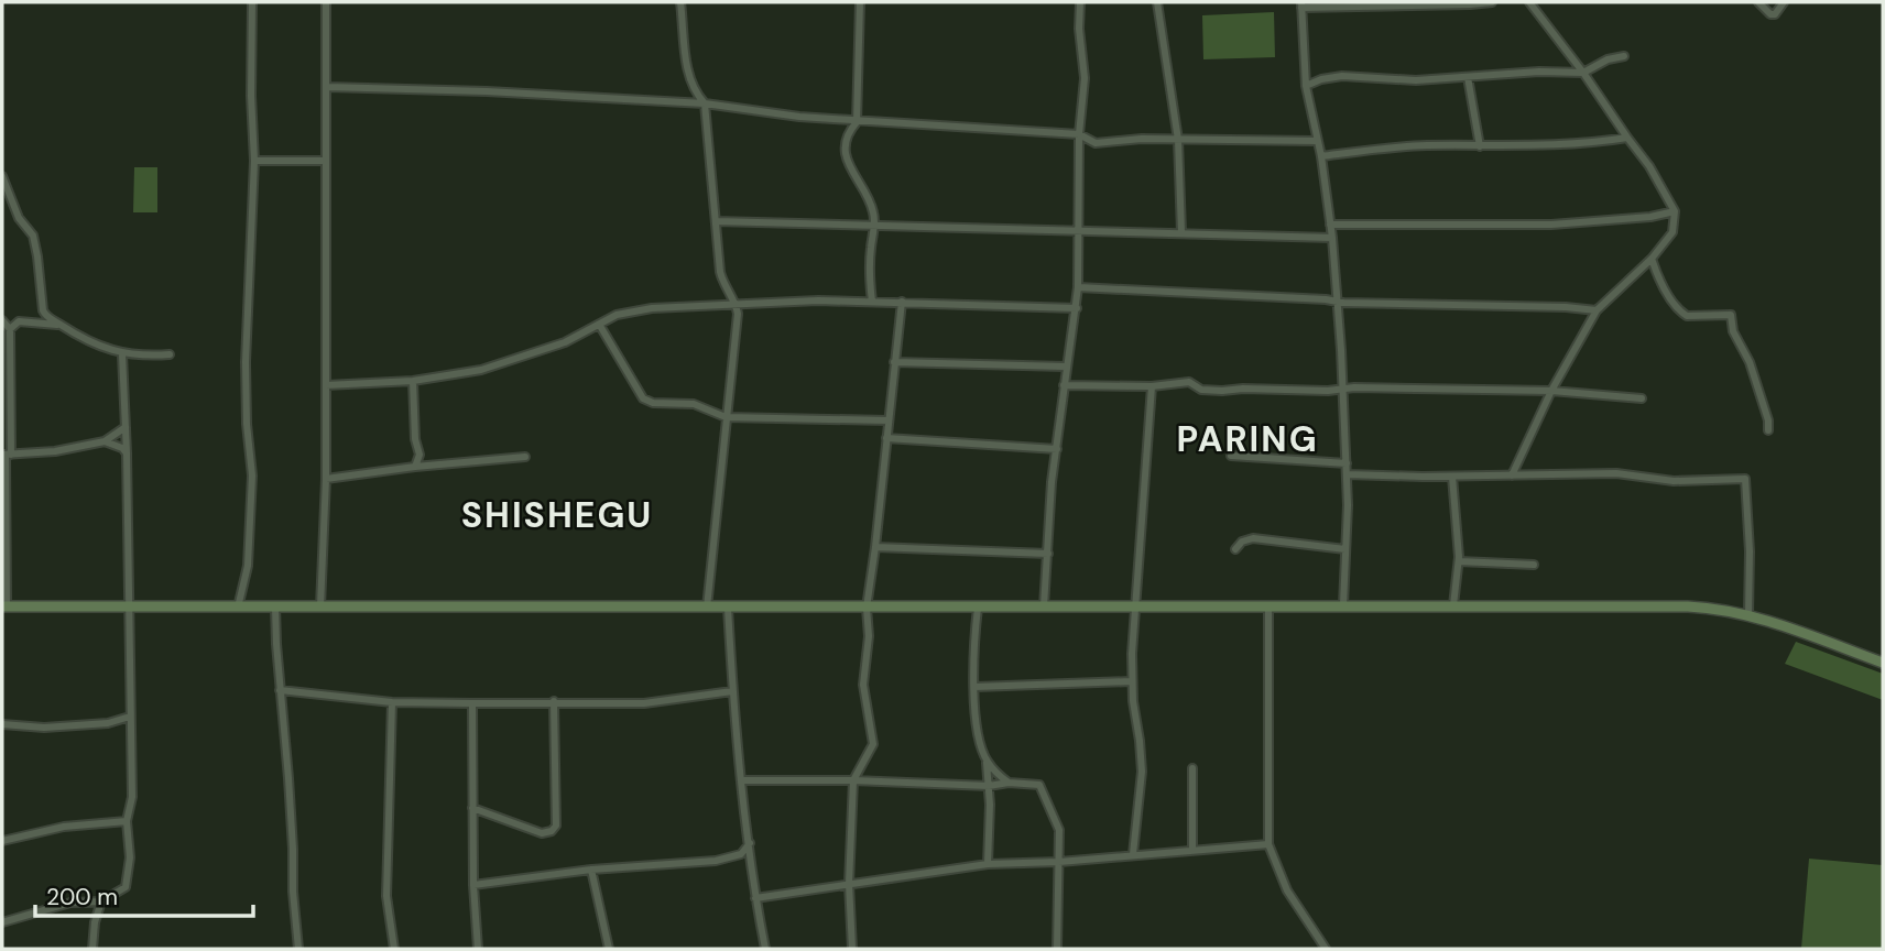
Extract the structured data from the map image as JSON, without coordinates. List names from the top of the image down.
{
  "districts": ["PARING", "SHISHEGU"],
  "scale_bar": "200 m"
}
